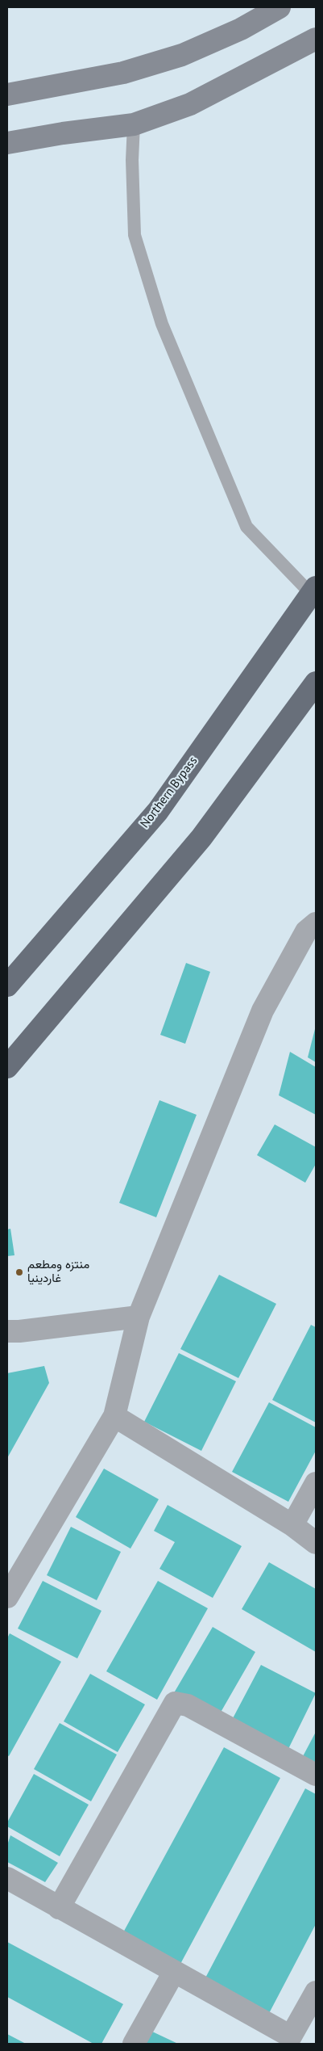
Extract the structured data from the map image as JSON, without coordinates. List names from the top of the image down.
{
  "streets": {
    "highway": ["Northern Bypass"]
  },
  "places": ["منتزه ومطعم غاردينيا"]
}
